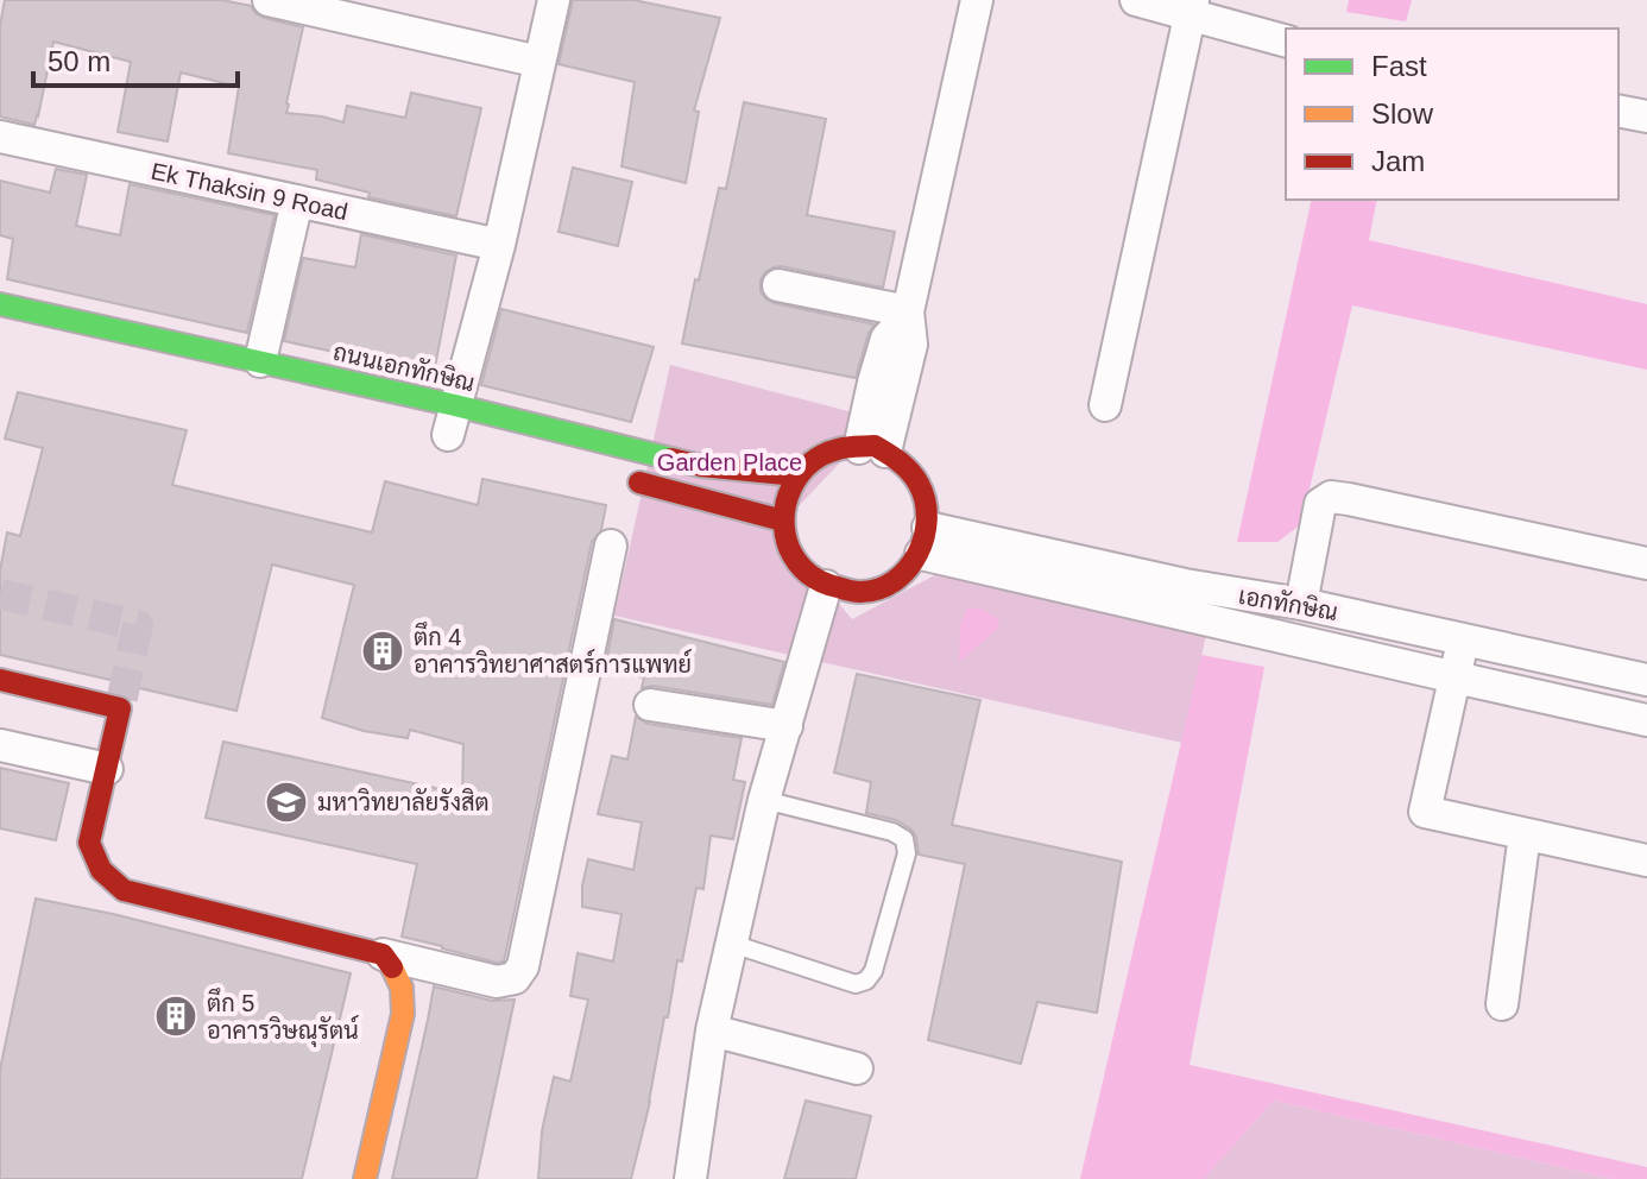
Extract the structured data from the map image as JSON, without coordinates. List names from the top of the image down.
{
  "streets": {
    "street": ["Ek Thaksin 9 Road", "ถนนเอกทักษิณ", "เอกทักษิณ"]
  },
  "crossings": [
    ["ถนนเอกทักษิณ", "เอกทักษิณ"]
  ],
  "parks": ["Garden Place"],
  "places": {
    "building": ["ตึก 4 อาคารวิทยาศาสตร์การแพทย์", "ตึก 5 อาคารวิษณุรัตน์"],
    "school or university": ["มหาวิทยาลัยรังสิต"]
  },
  "legend": ["Fast", "Slow", "Jam"],
  "scale_bar": "50 m"
}
